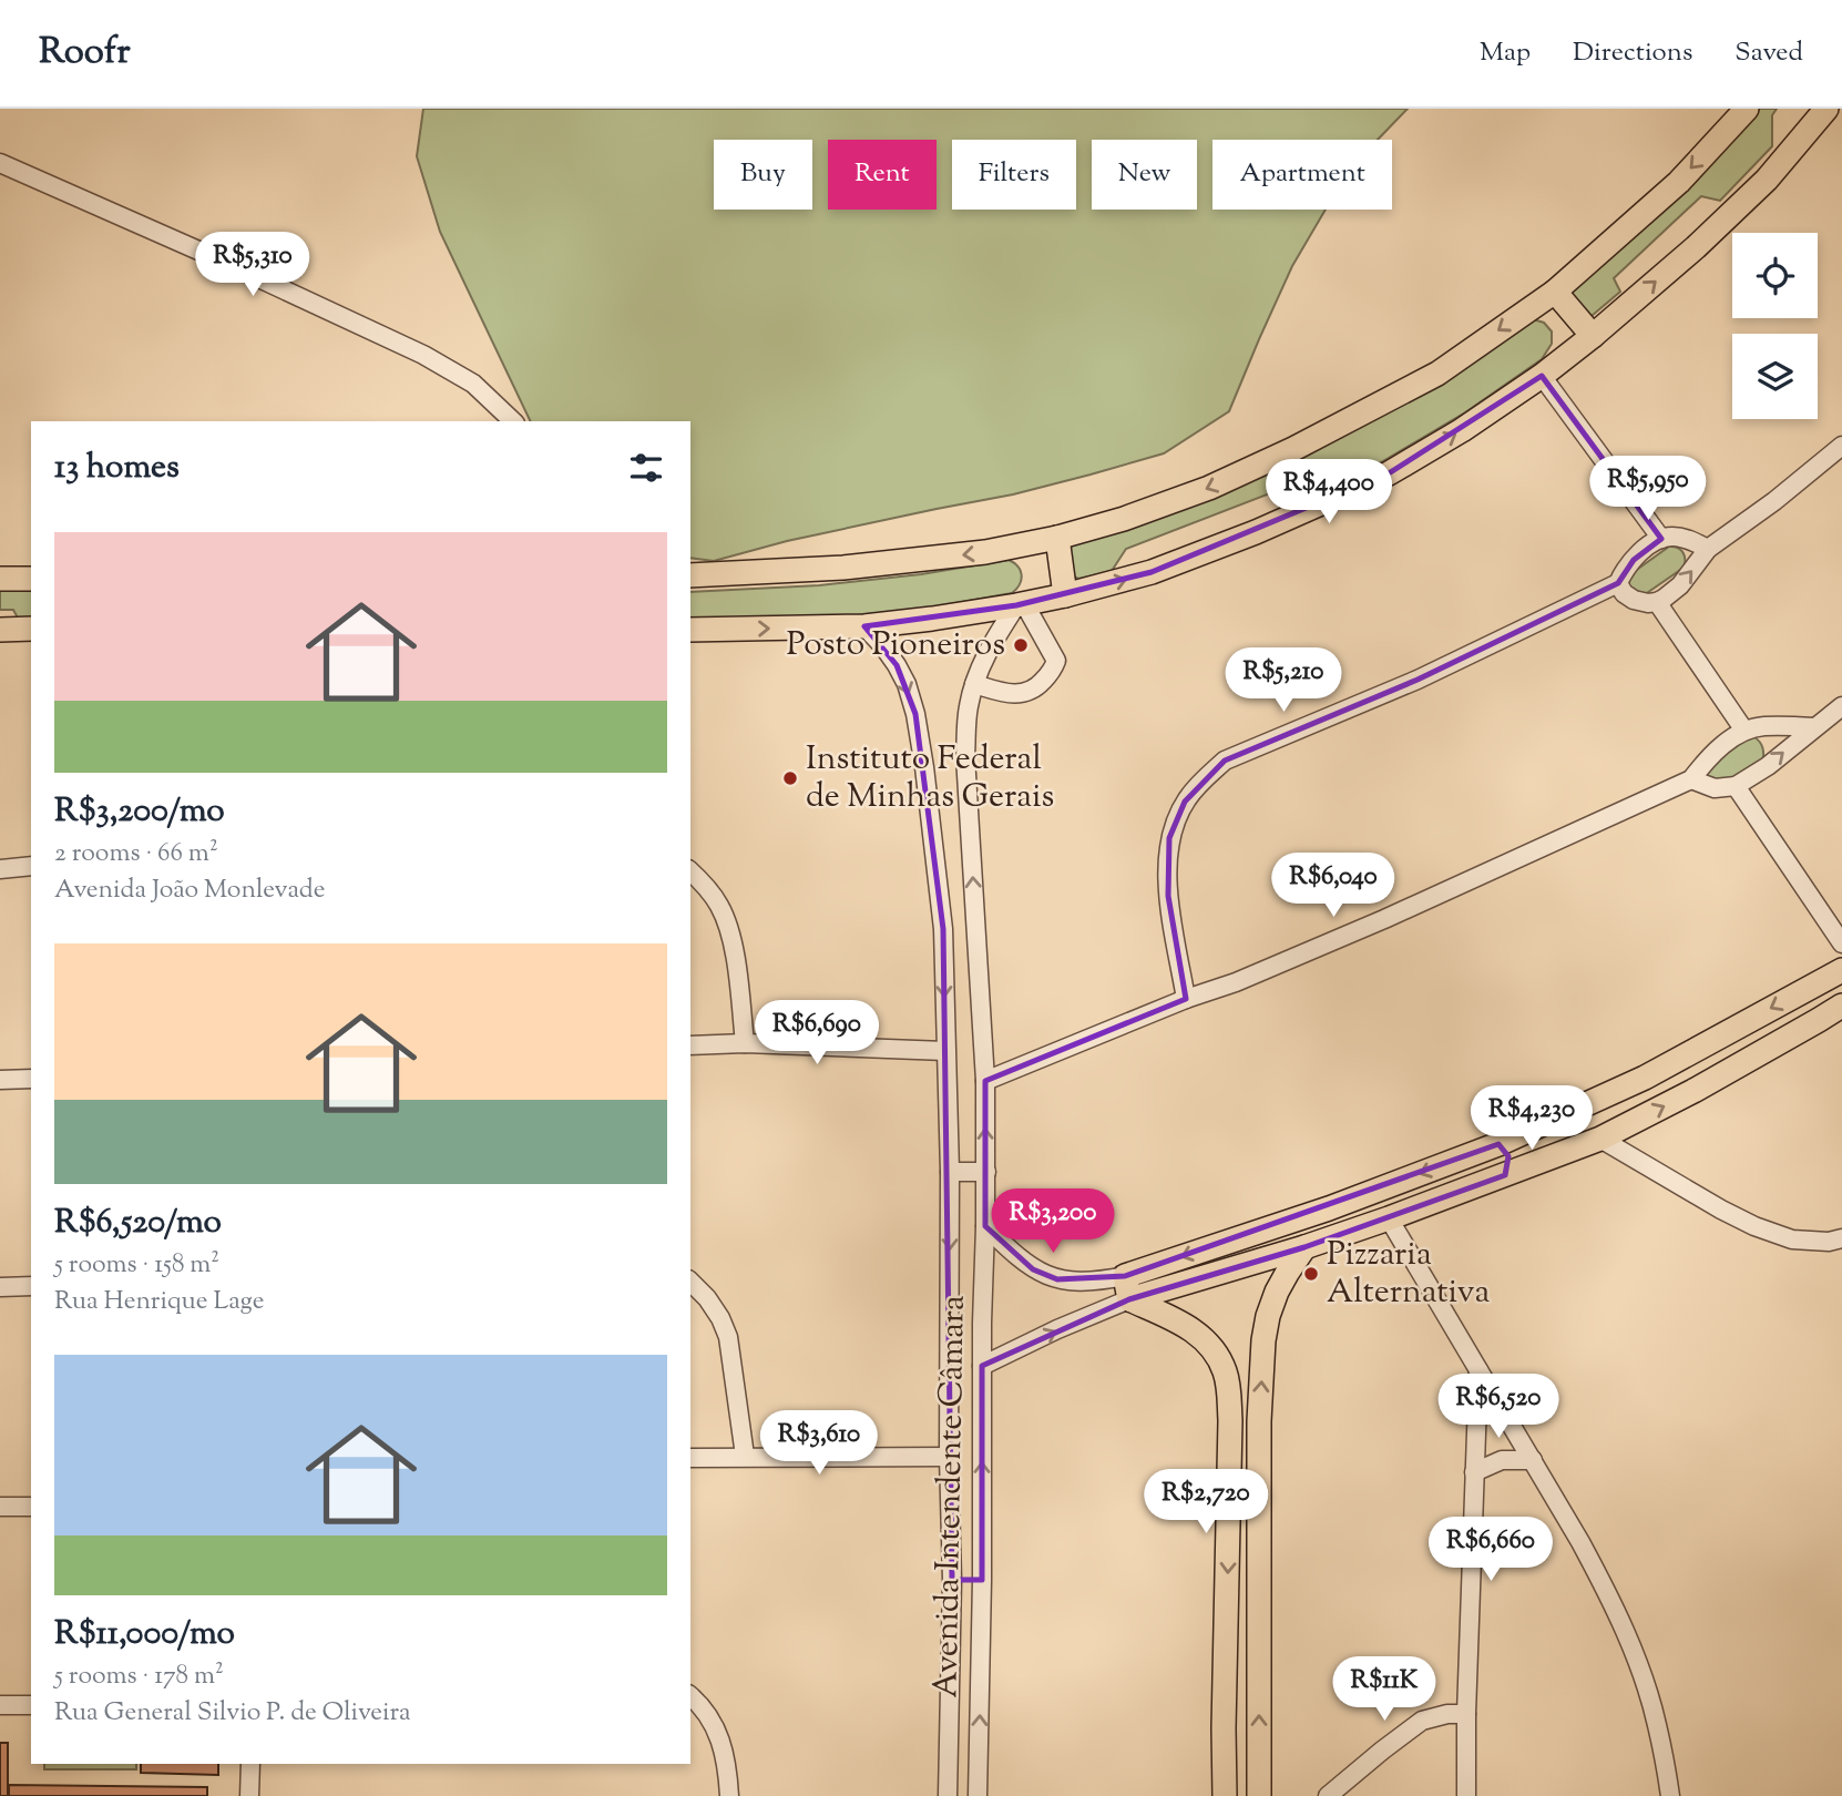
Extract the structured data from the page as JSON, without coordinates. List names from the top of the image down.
{
  "streets": {
    "street": ["Avenida Intendente Câmara"]
  },
  "places": ["Posto Pioneiros", "Instituto Federal de Minhas Gerais", "Pizzaria Alternativa"],
  "page": {
    "header": "Roofr",
    "nav": ["Map", "Directions", "Saved"],
    "chip": [
      "Buy",
      "Rent",
      "Filters",
      "New",
      "Apartment"
    ],
    "price": [
      "R$5,310",
      "R$5,950",
      "R$4,400",
      "R$5,210",
      "R$6,040",
      "R$6,690",
      "R$4,230",
      "R$3,200",
      "R$6,520",
      "R$3,610",
      "R$2,720",
      "R$6,660",
      "R$11K"
    ],
    "heading": "13 homes",
    "list": [
      {
        "name": "R$3,200/mo",
        "note": "2 rooms · 66 m² · Avenida João Monlevade"
      },
      {
        "name": "R$6,520/mo",
        "note": "5 rooms · 158 m² · Rua Henrique Lage"
      },
      {
        "name": "R$11,000/mo",
        "note": "5 rooms · 178 m² · Rua General Silvio P. de Oliveira"
      }
    ]
  }
}
